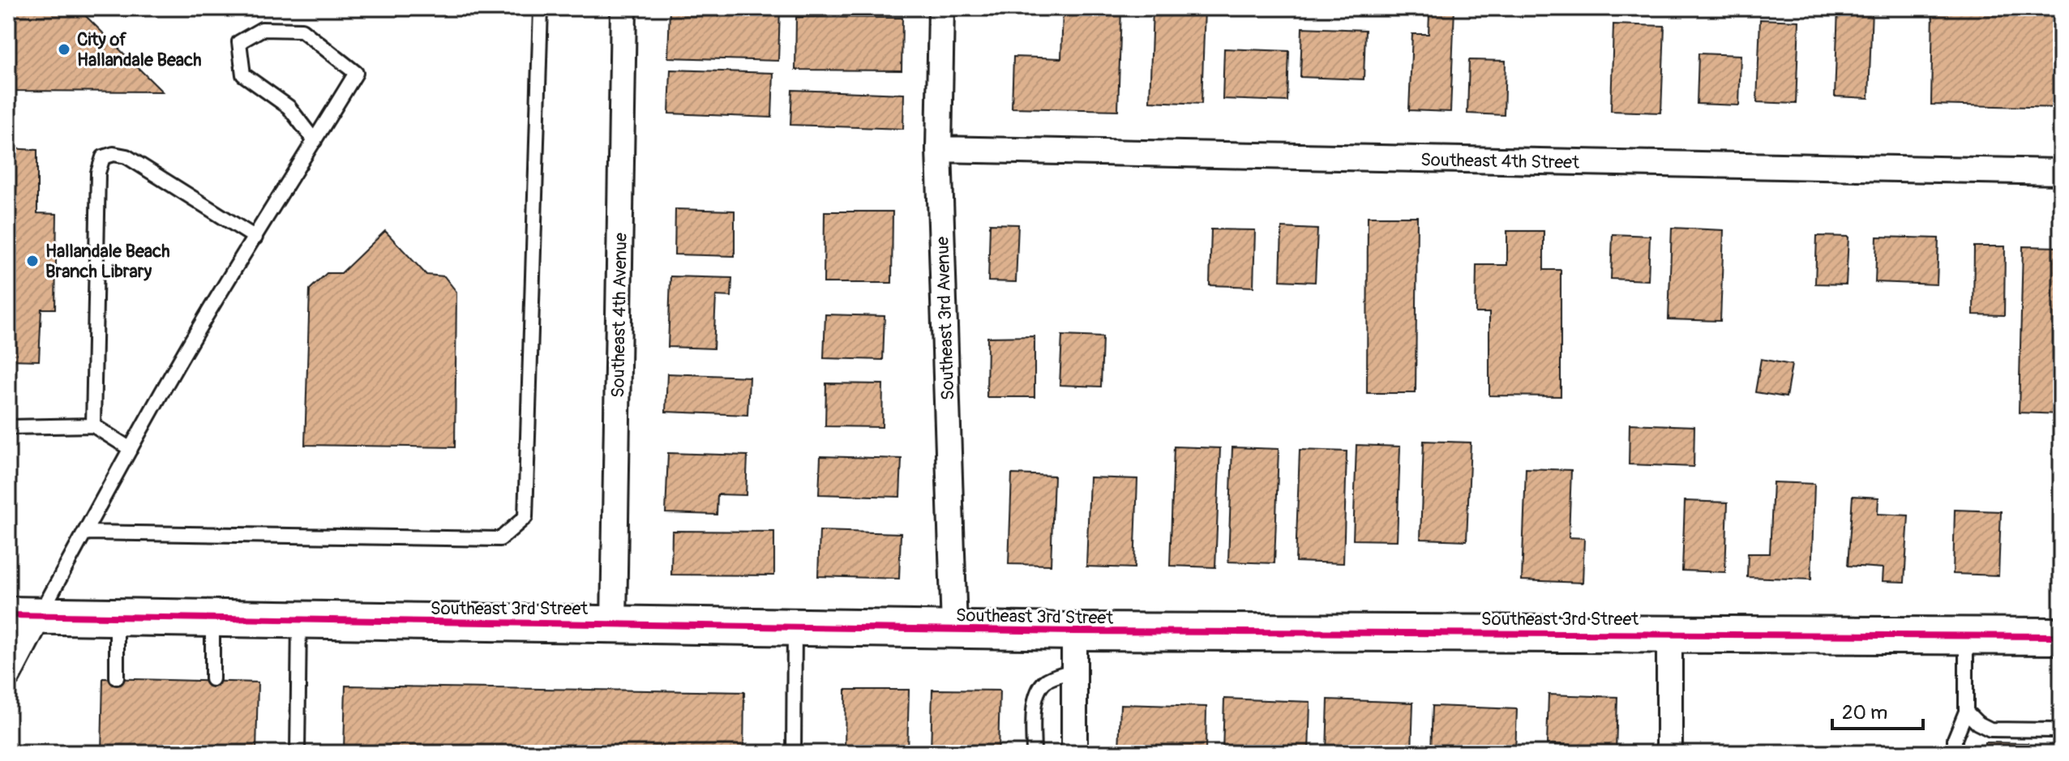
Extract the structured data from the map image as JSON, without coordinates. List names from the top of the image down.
{
  "streets": {
    "street": [
      "Southeast 4th Street",
      "Southeast 4th Avenue",
      "Southeast 3rd Avenue",
      "Southeast 3rd Street"
    ]
  },
  "crossings": [
    ["Southeast 4th Street", "Southeast 3rd Avenue"],
    ["Southeast 4th Avenue", "Southeast 3rd Street"],
    ["Southeast 3rd Avenue", "Southeast 3rd Street"]
  ],
  "places": ["City of Hallandale Beach", "Hallandale Beach Branch Library"],
  "scale_bar": "20 m"
}
